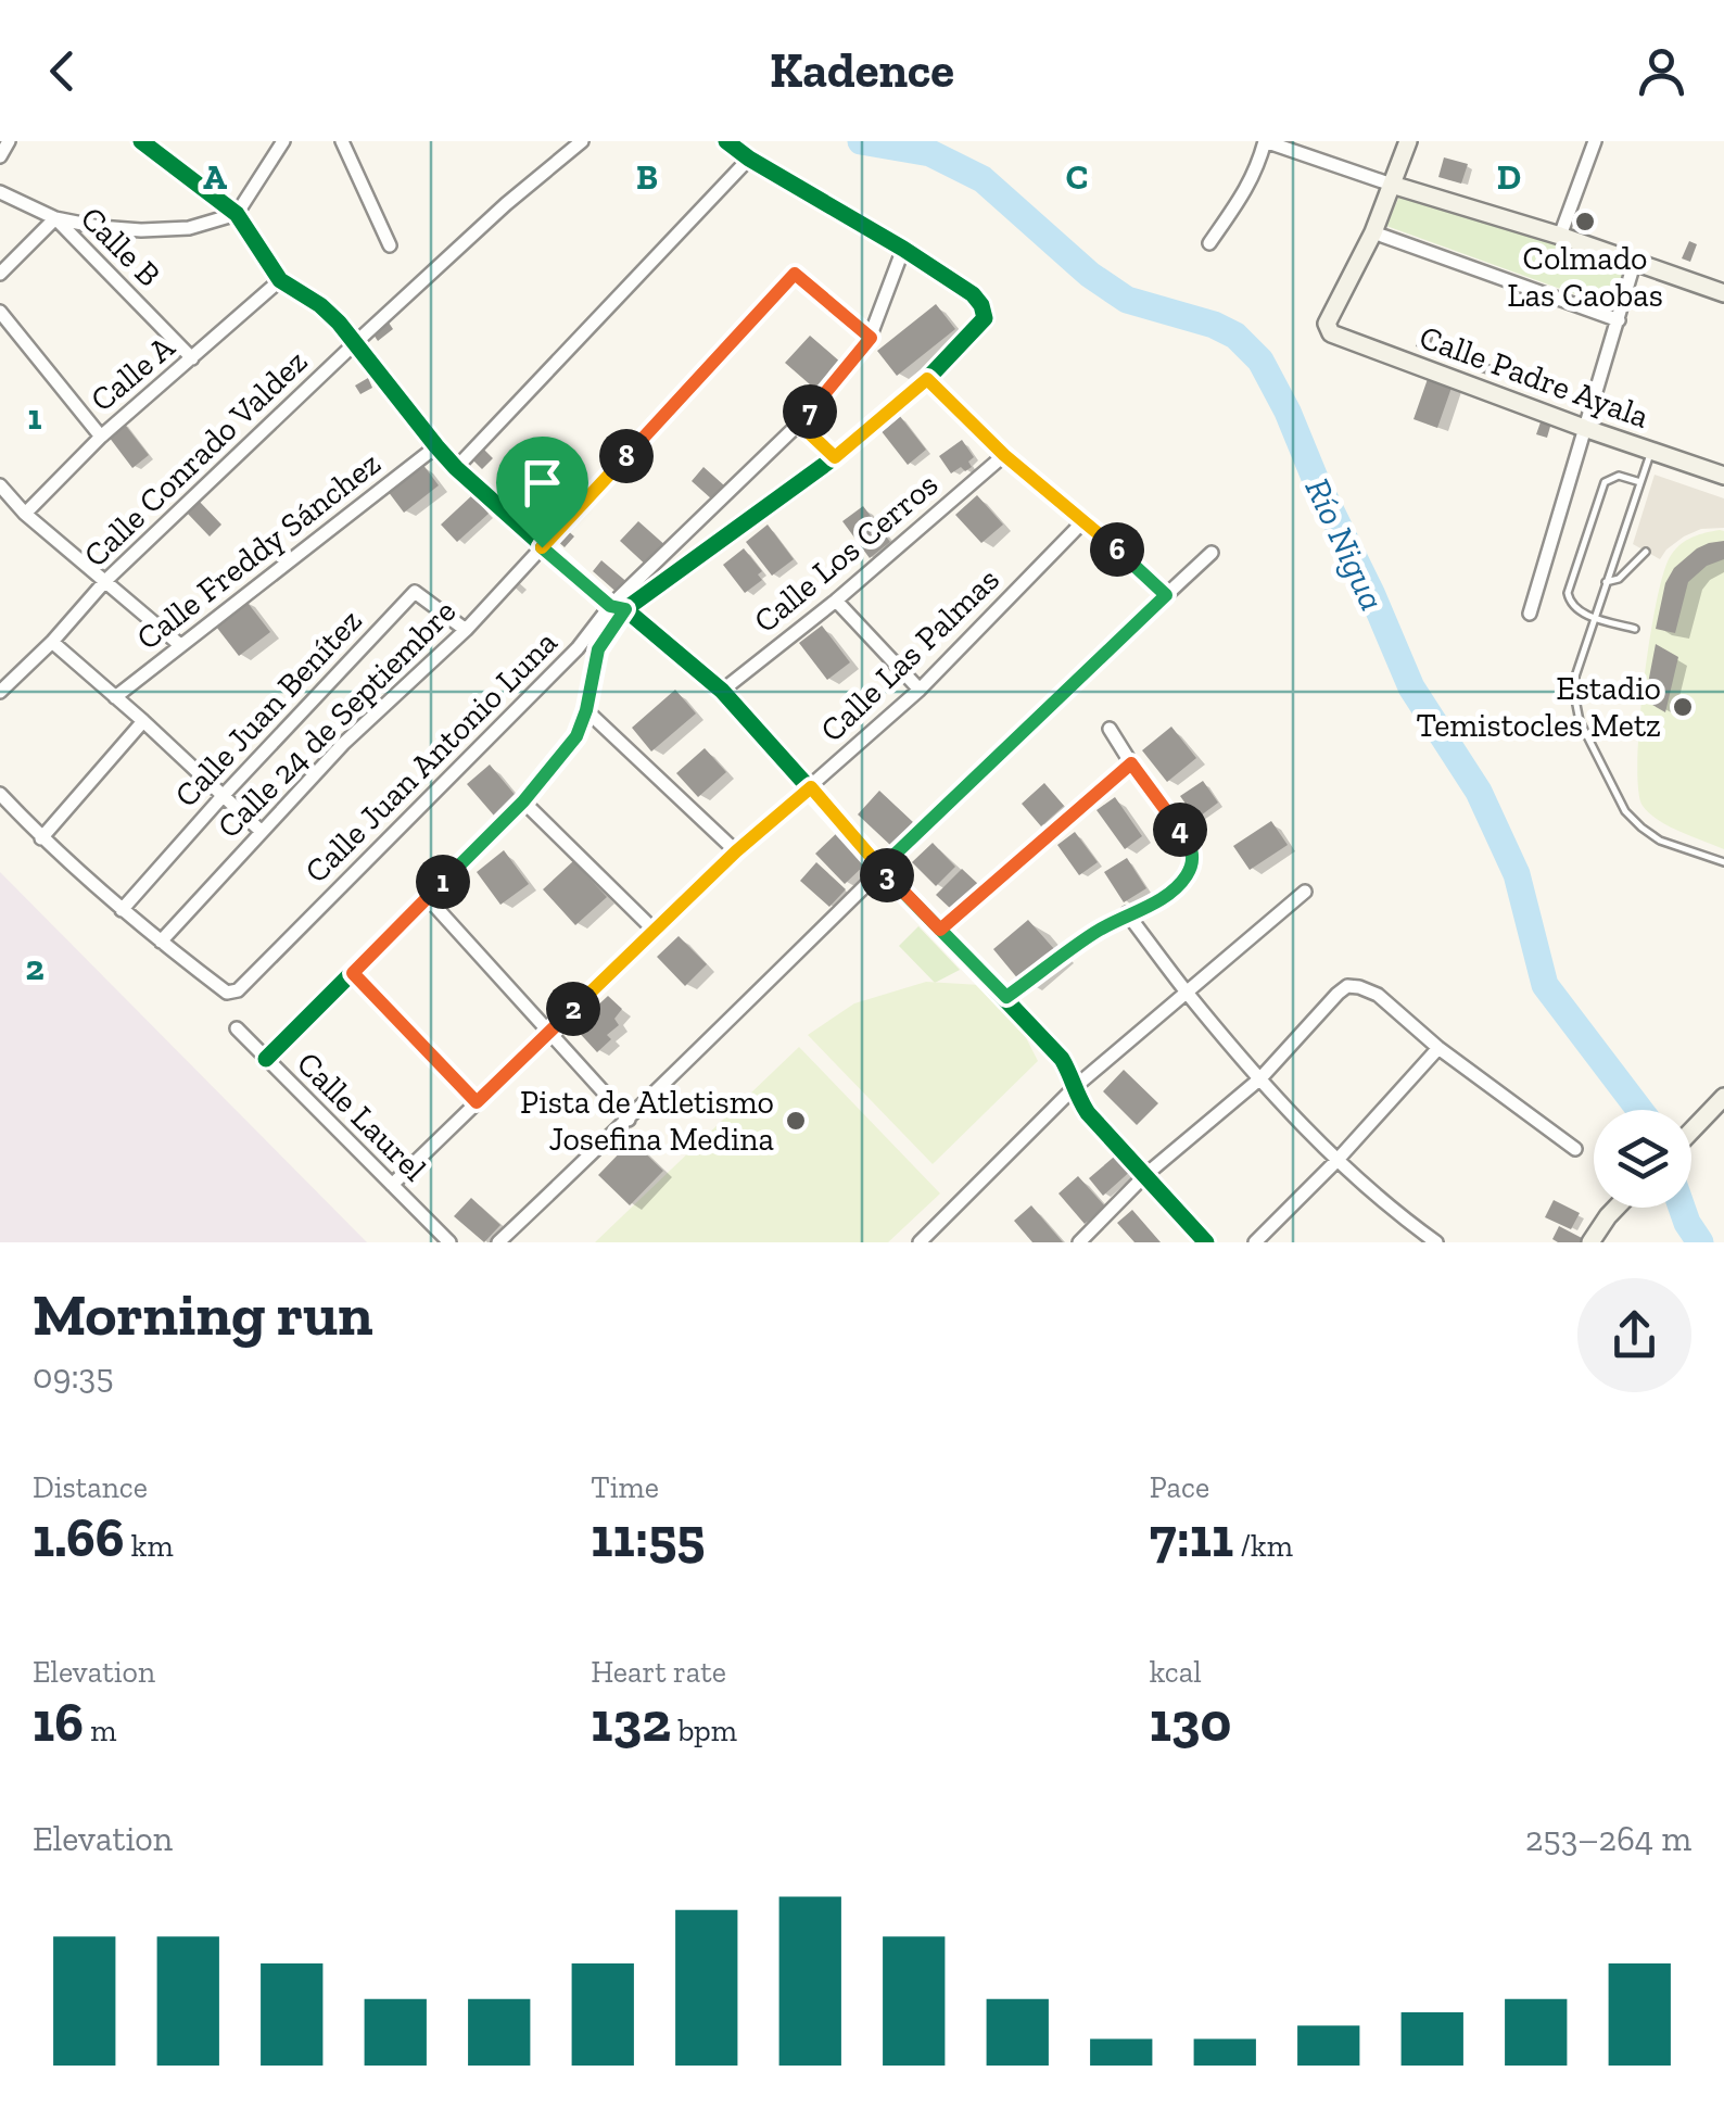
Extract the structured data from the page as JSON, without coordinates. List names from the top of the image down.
{
  "streets": {
    "main road": ["Calle Padre Ayala"],
    "street": [
      "Calle B",
      "Calle A",
      "Calle Conrado Valdez",
      "Calle Freddy Sánchez",
      "Calle Los Cerros",
      "Calle Las Palmas",
      "Calle Juan Benítez",
      "Calle 24 de Septiembre",
      "Calle Juan Antonio Luna",
      "Calle Laurel"
    ]
  },
  "crossings": [
    ["Calle B", "Calle A"],
    ["Calle Las Palmas", "Calle Laurel"],
    ["Calle Juan Benítez", "Calle 24 de Septiembre"],
    ["Calle 24 de Septiembre", "Calle Juan Antonio Luna"]
  ],
  "water": ["Río Nigua"],
  "places": ["Colmado Las Caobas", "Estadio Temistocles Metz", "Pista de Atletismo Josefina Medina"],
  "page": {
    "header": "Kadence",
    "pins": [
      "7",
      "8",
      "6",
      "4",
      "3",
      "1",
      "2"
    ],
    "heading": ["Morning run", "09:35"],
    "stats": [
      ["Distance", "1.66 km"],
      ["Time", "11:55"],
      ["Pace", "7:11 /km"],
      ["Elevation", "16 m"],
      ["Heart rate", "132 bpm"],
      ["kcal", "130"]
    ],
    "chart": ["Elevation", "253–264 m"]
  },
  "grid": {
    "columns": [
      "A",
      "B",
      "C",
      "D"
    ],
    "rows": ["1", "2"]
  }
}
